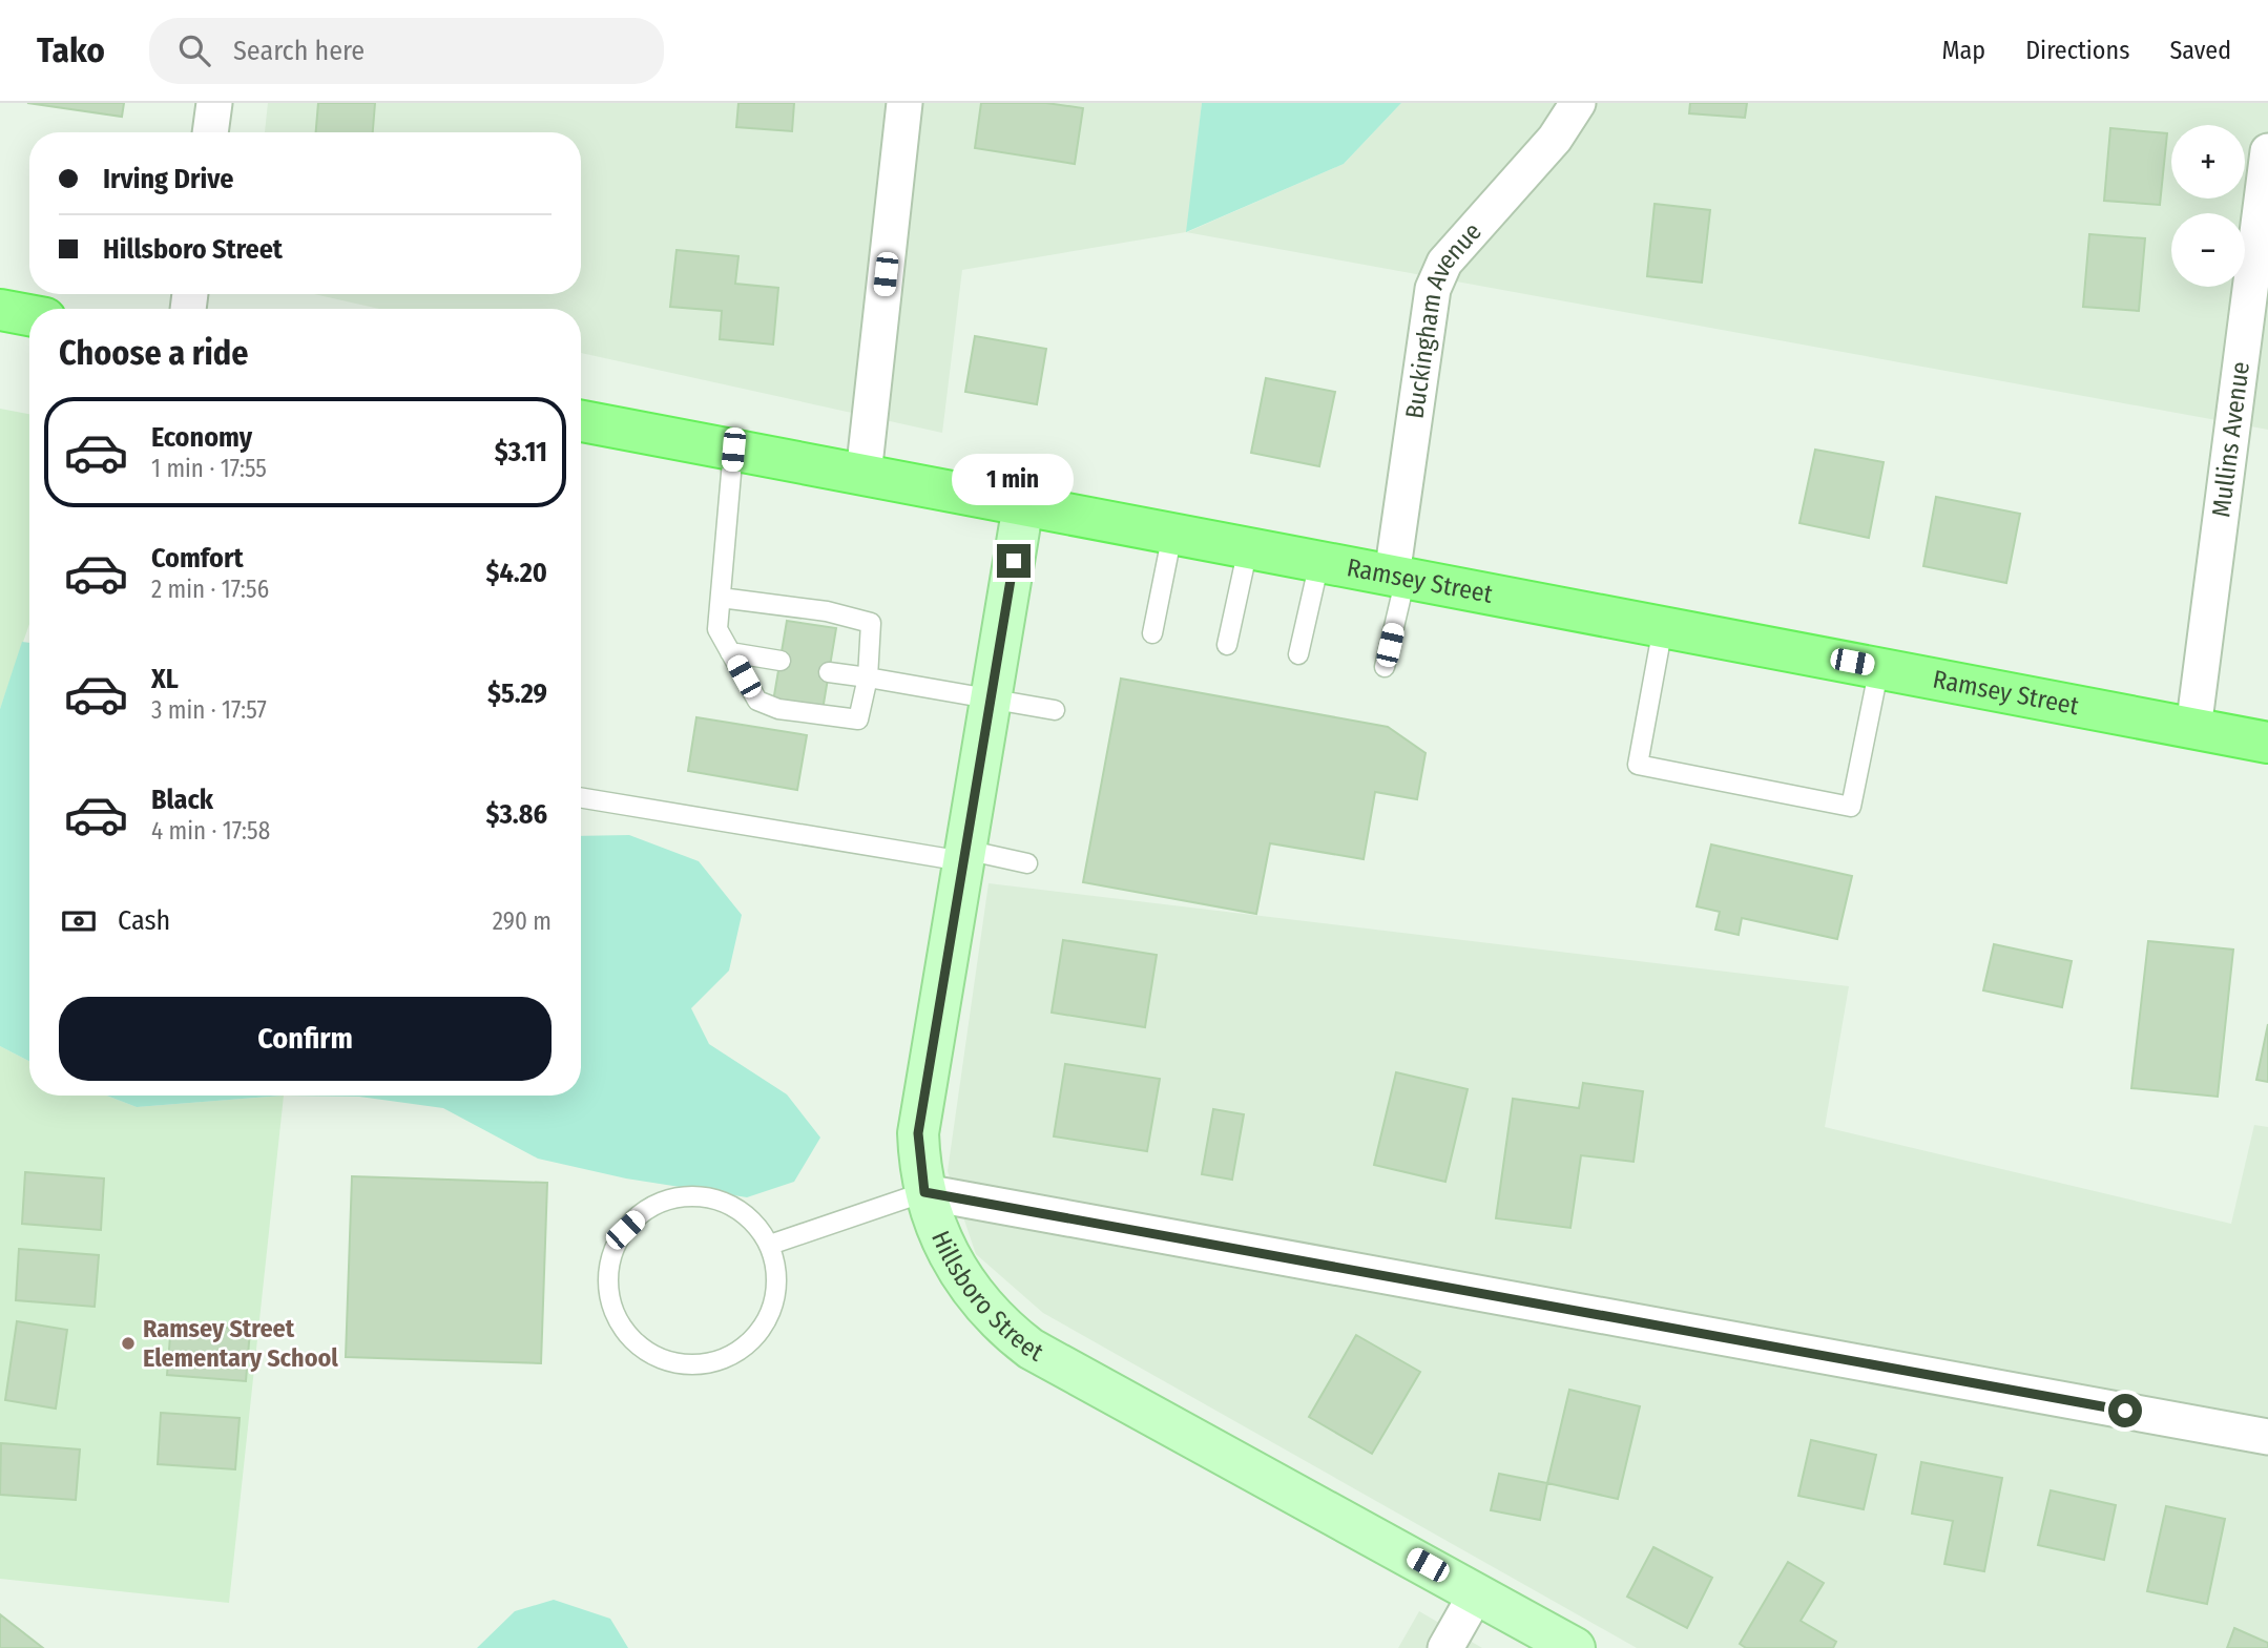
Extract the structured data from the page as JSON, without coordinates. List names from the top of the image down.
{
  "streets": {
    "main road": ["Ramsey Street"],
    "street": ["Buckingham Avenue", "Mullins Avenue", "Hillsboro Street"]
  },
  "crossings": [
    ["Buckingham Avenue", "Ramsey Street"],
    ["Mullins Avenue", "Ramsey Street"],
    ["Ramsey Street", "Hillsboro Street"]
  ],
  "places": ["Ramsey Street Elementary School"],
  "page": {
    "header": "Tako",
    "search": "Search here",
    "nav": ["Map", "Directions", "Saved"],
    "map_buttons": ["+", "−"],
    "banner": ["Irving Drive", "Hillsboro Street"],
    "heading": "Choose a ride",
    "list": [
      {
        "name": "Economy",
        "note": "1 min · 17:55",
        "value": "$3.11"
      },
      {
        "name": "Comfort",
        "note": "2 min · 17:56",
        "value": "$4.20"
      },
      {
        "name": "XL",
        "note": "3 min · 17:57",
        "value": "$5.29"
      },
      {
        "name": "Black",
        "note": "4 min · 17:58",
        "value": "$3.86"
      }
    ],
    "bubble": "1 min",
    "pay": ["Cash", "290 m"],
    "buttons": "Confirm"
  }
}
